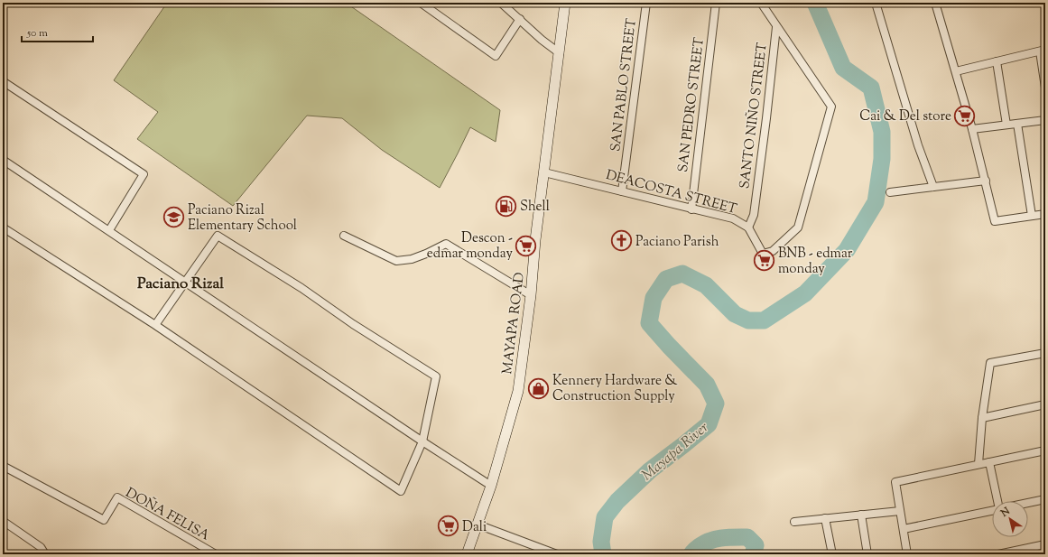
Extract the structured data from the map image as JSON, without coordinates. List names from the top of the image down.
{
  "streets": {
    "main road": ["MAYAPA ROAD"],
    "street": [
      "SAN PABLO STREET",
      "SAN PEDRO STREET",
      "SANTO NIÑO STREET",
      "DEACOSTA STREET",
      "DOÑA FELISA"
    ]
  },
  "crossings": [
    ["SAN PABLO STREET", "DEACOSTA STREET"],
    ["SAN PEDRO STREET", "DEACOSTA STREET"],
    ["SANTO NIÑO STREET", "DEACOSTA STREET"],
    ["DEACOSTA STREET", "MAYAPA ROAD"]
  ],
  "districts": ["Paciano Rizal"],
  "water": ["Mayapa River"],
  "places": {
    "supermarket": [
      "Cai & Del store",
      "Descon - edmar monday",
      "BNB - edmar monday",
      "Dali"
    ],
    "fuel station": ["Shell"],
    "school or university": ["Paciano Rizal Elementary School"],
    "church": ["Paciano Parish"],
    "shop": ["Kennery Hardware & Construction Supply"]
  },
  "scale_bar": "50 m",
  "north": "top left"
}
